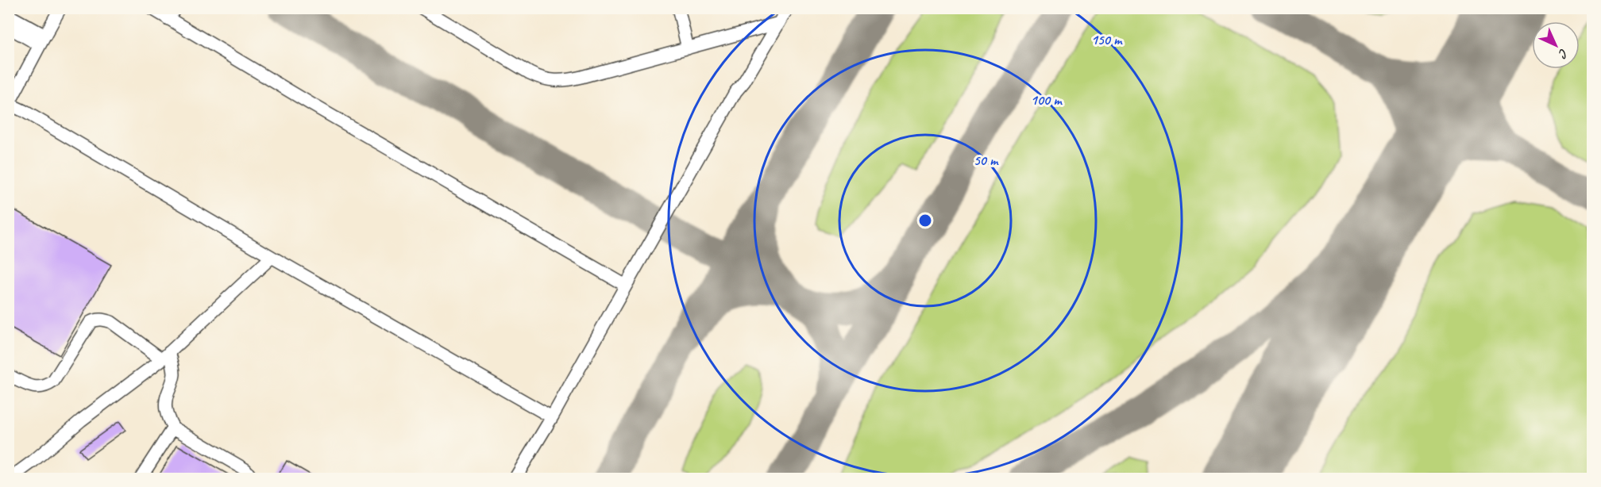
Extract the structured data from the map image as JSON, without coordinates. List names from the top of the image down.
{
  "north": "bottom right",
  "rings": ["150 m", "100 m", "50 m"]
}
